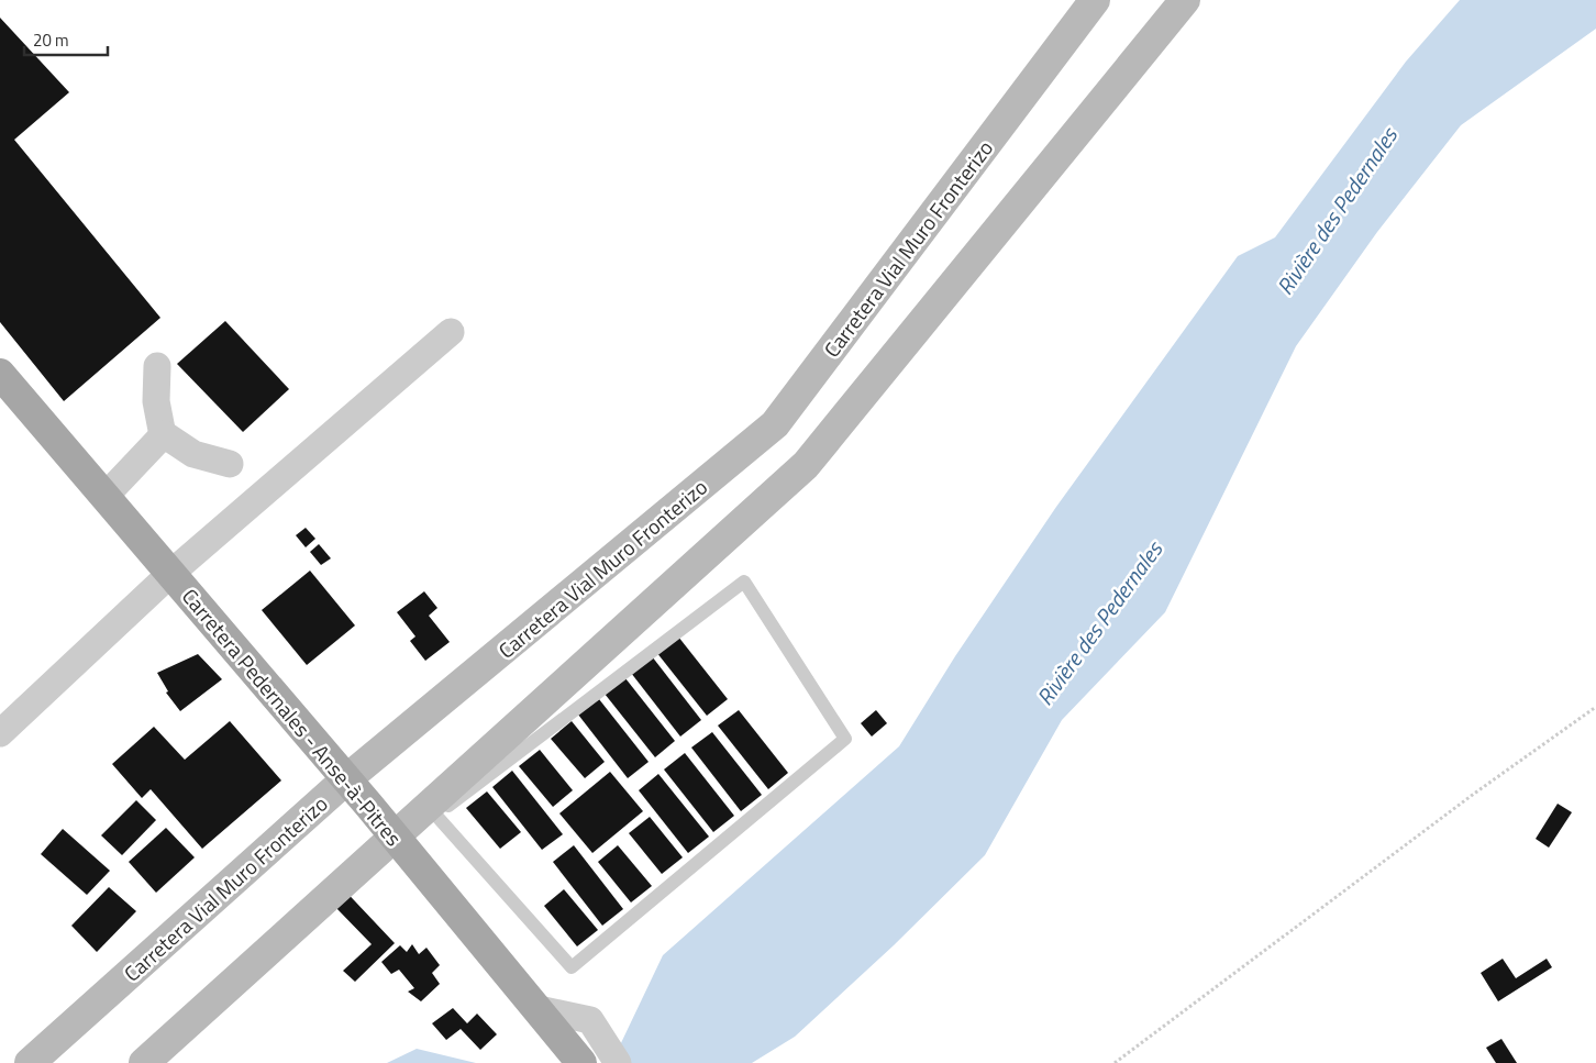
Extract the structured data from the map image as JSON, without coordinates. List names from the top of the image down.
{
  "streets": {
    "main road": ["Carretera Pedernales - Anse-à-Pitres"],
    "street": ["Carretera Vial Muro Fronterizo"]
  },
  "crossings": [
    ["Carretera Vial Muro Fronterizo", "Carretera Pedernales - Anse-à-Pitres"]
  ],
  "water": ["Rivière des Pedernales"],
  "scale_bar": "20 m"
}
